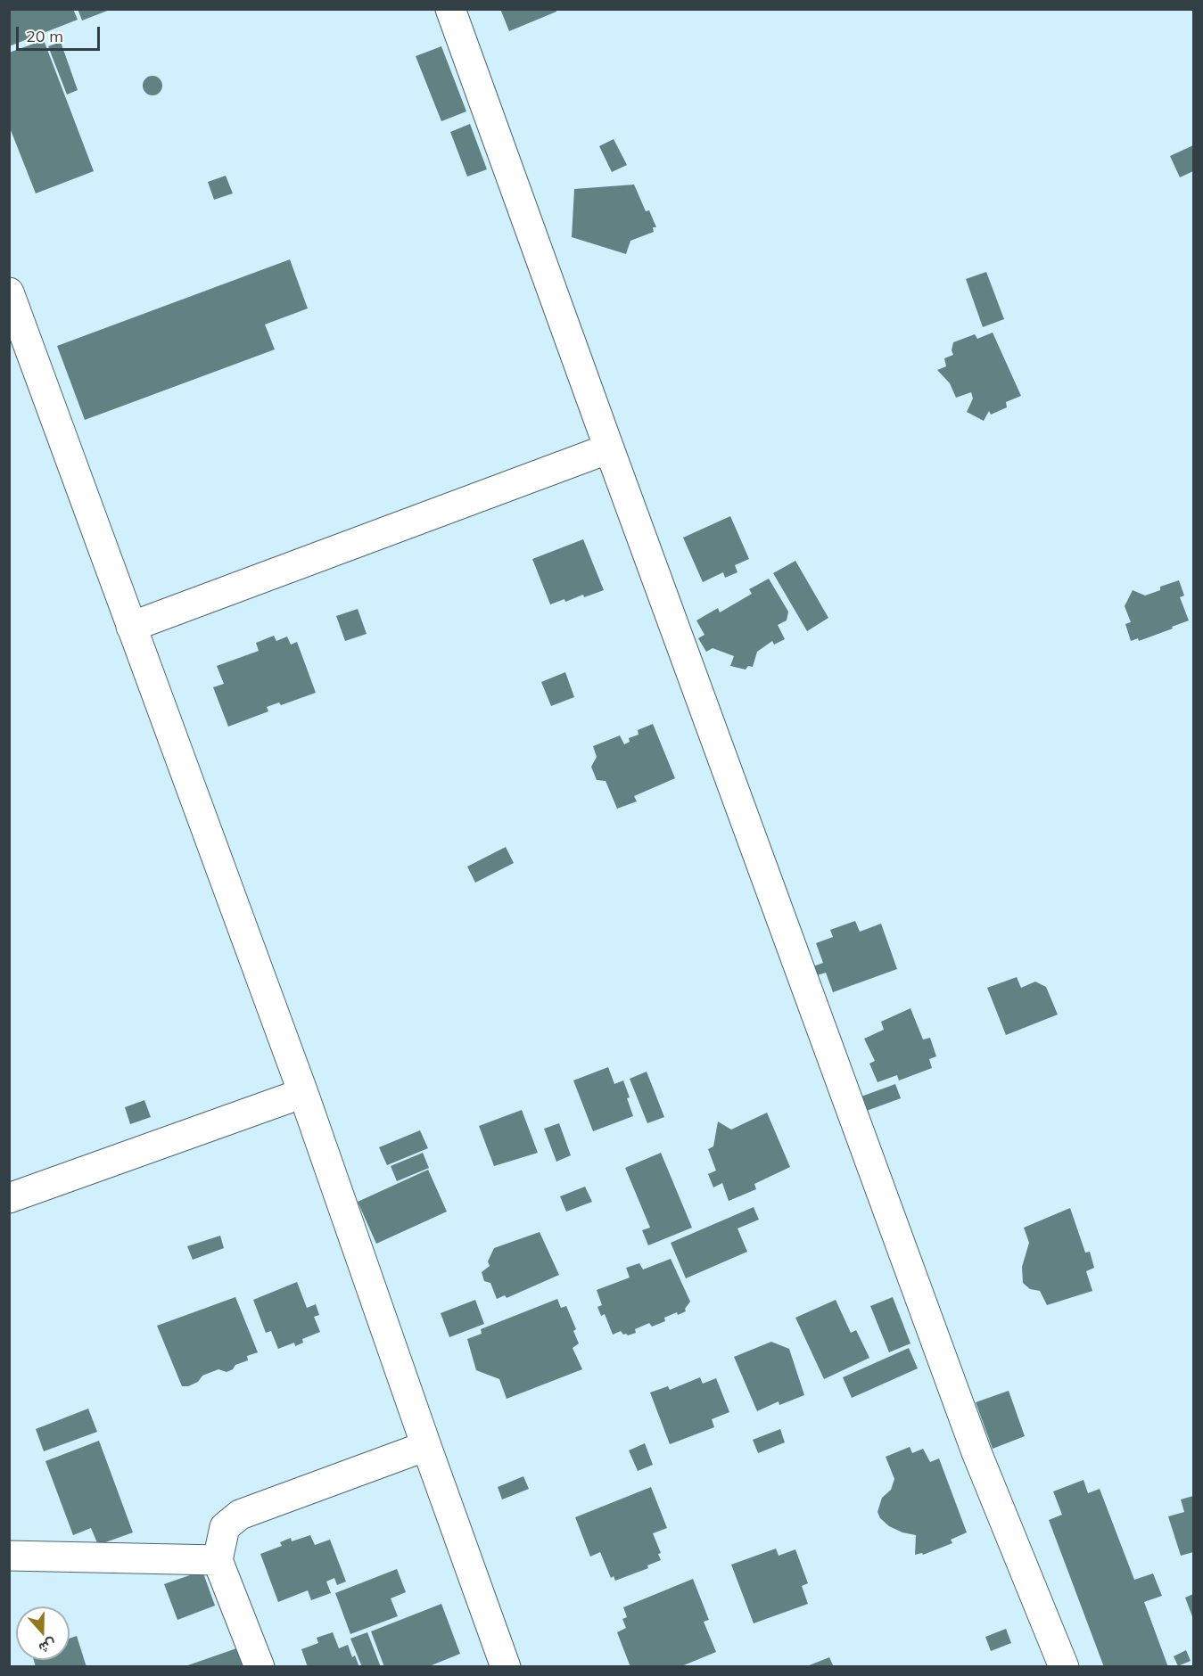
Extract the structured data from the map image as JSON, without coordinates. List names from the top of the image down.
{
  "scale_bar": "20 m",
  "north": "bottom"
}
